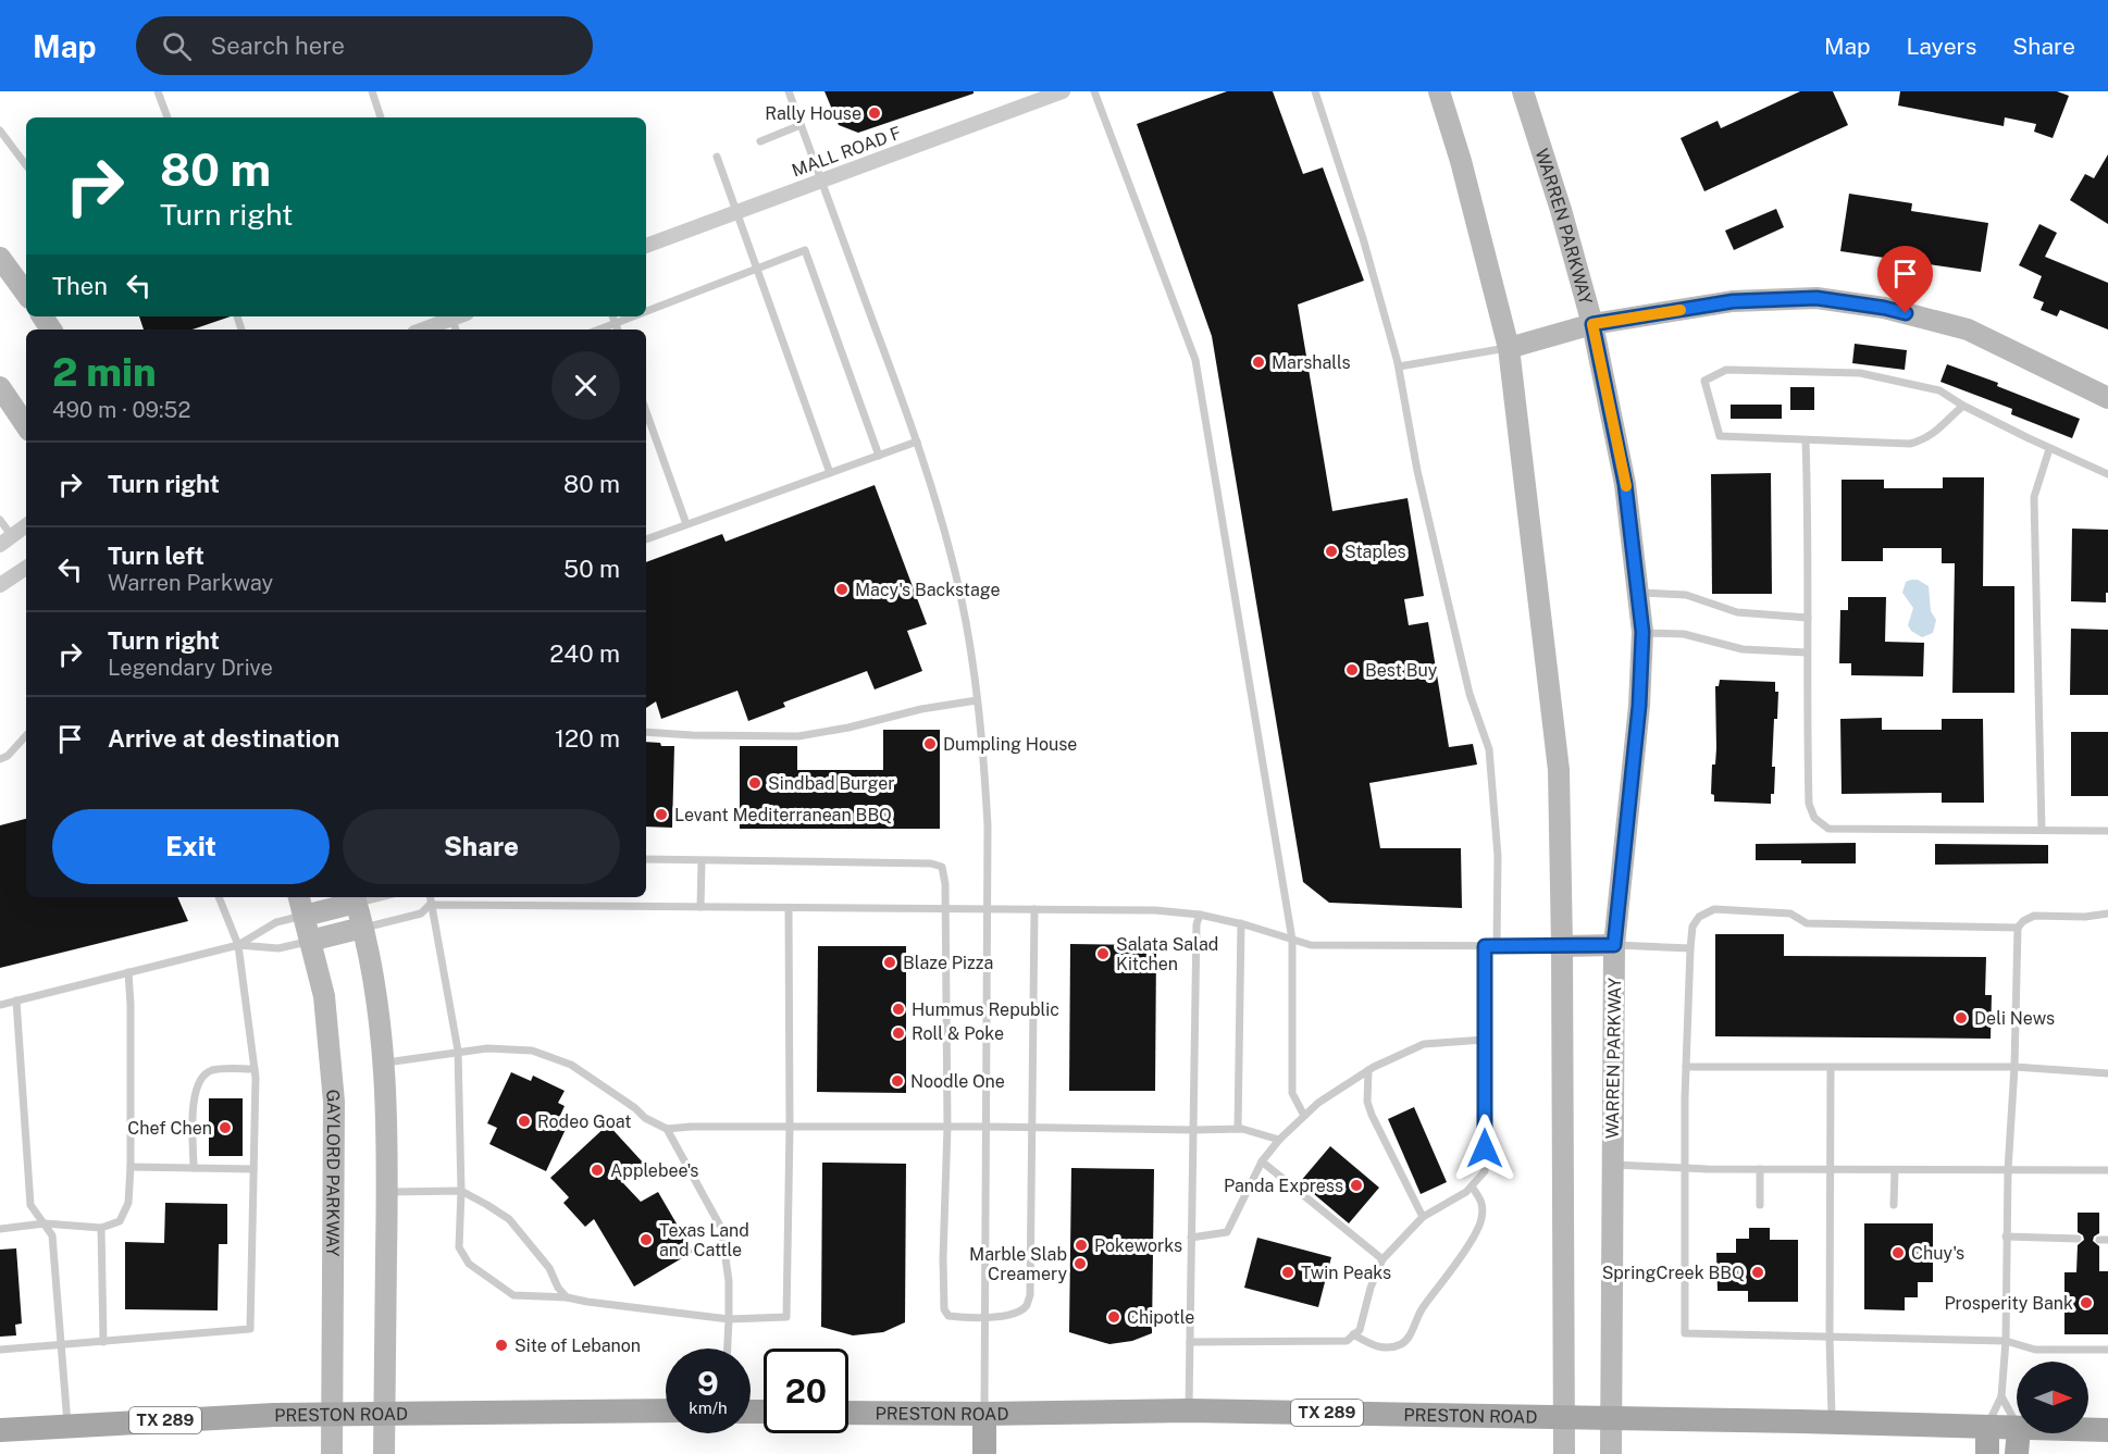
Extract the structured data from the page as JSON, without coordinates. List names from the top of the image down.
{
  "streets": {
    "main road": [
      "WARREN PARKWAY",
      "GAYLORD PARKWAY",
      "PRESTON ROAD",
      "TX 289"
    ],
    "street": ["MALL ROAD F"]
  },
  "crossings": [
    ["WARREN PARKWAY", "PRESTON ROAD"],
    ["GAYLORD PARKWAY", "PRESTON ROAD"]
  ],
  "places": [
    "Rally House",
    "Marshalls",
    "Staples",
    "Macy's Backstage",
    "Best Buy",
    "Dumpling House",
    "Sindbad Burger",
    "Levant Mediterranean BBQ",
    "Salata Salad Kitchen",
    "Blaze Pizza",
    "Hummus Republic",
    "Deli News",
    "Roll & Poke",
    "Noodle One",
    "Rodeo Goat",
    "Chef Chen",
    "Applebee's",
    "Panda Express",
    "Texas Land and Cattle",
    "Pokeworks",
    "Chuy's",
    "Marble Slab Creamery",
    "Twin Peaks",
    "SpringCreek BBQ",
    "Prosperity Bank",
    "Chipotle",
    "Site of Lebanon"
  ],
  "north": "right",
  "page": {
    "header": "Map",
    "search": "Search here",
    "nav": ["Map", "Layers", "Share"],
    "turn": ["80 m", "Turn right"],
    "then": "Then",
    "heading": ["2 min", "490 m · 09:52"],
    "list": [
      {
        "name": "Turn right",
        "value": "80 m"
      },
      {
        "name": "Turn left",
        "note": "Warren Parkway",
        "value": "50 m"
      },
      {
        "name": "Turn right",
        "note": "Legendary Drive",
        "value": "240 m"
      },
      {
        "name": "Arrive at destination",
        "value": "120 m"
      }
    ],
    "buttons": ["Exit", "Share"],
    "speed": "9 km/h",
    "limit": "20"
  }
}
